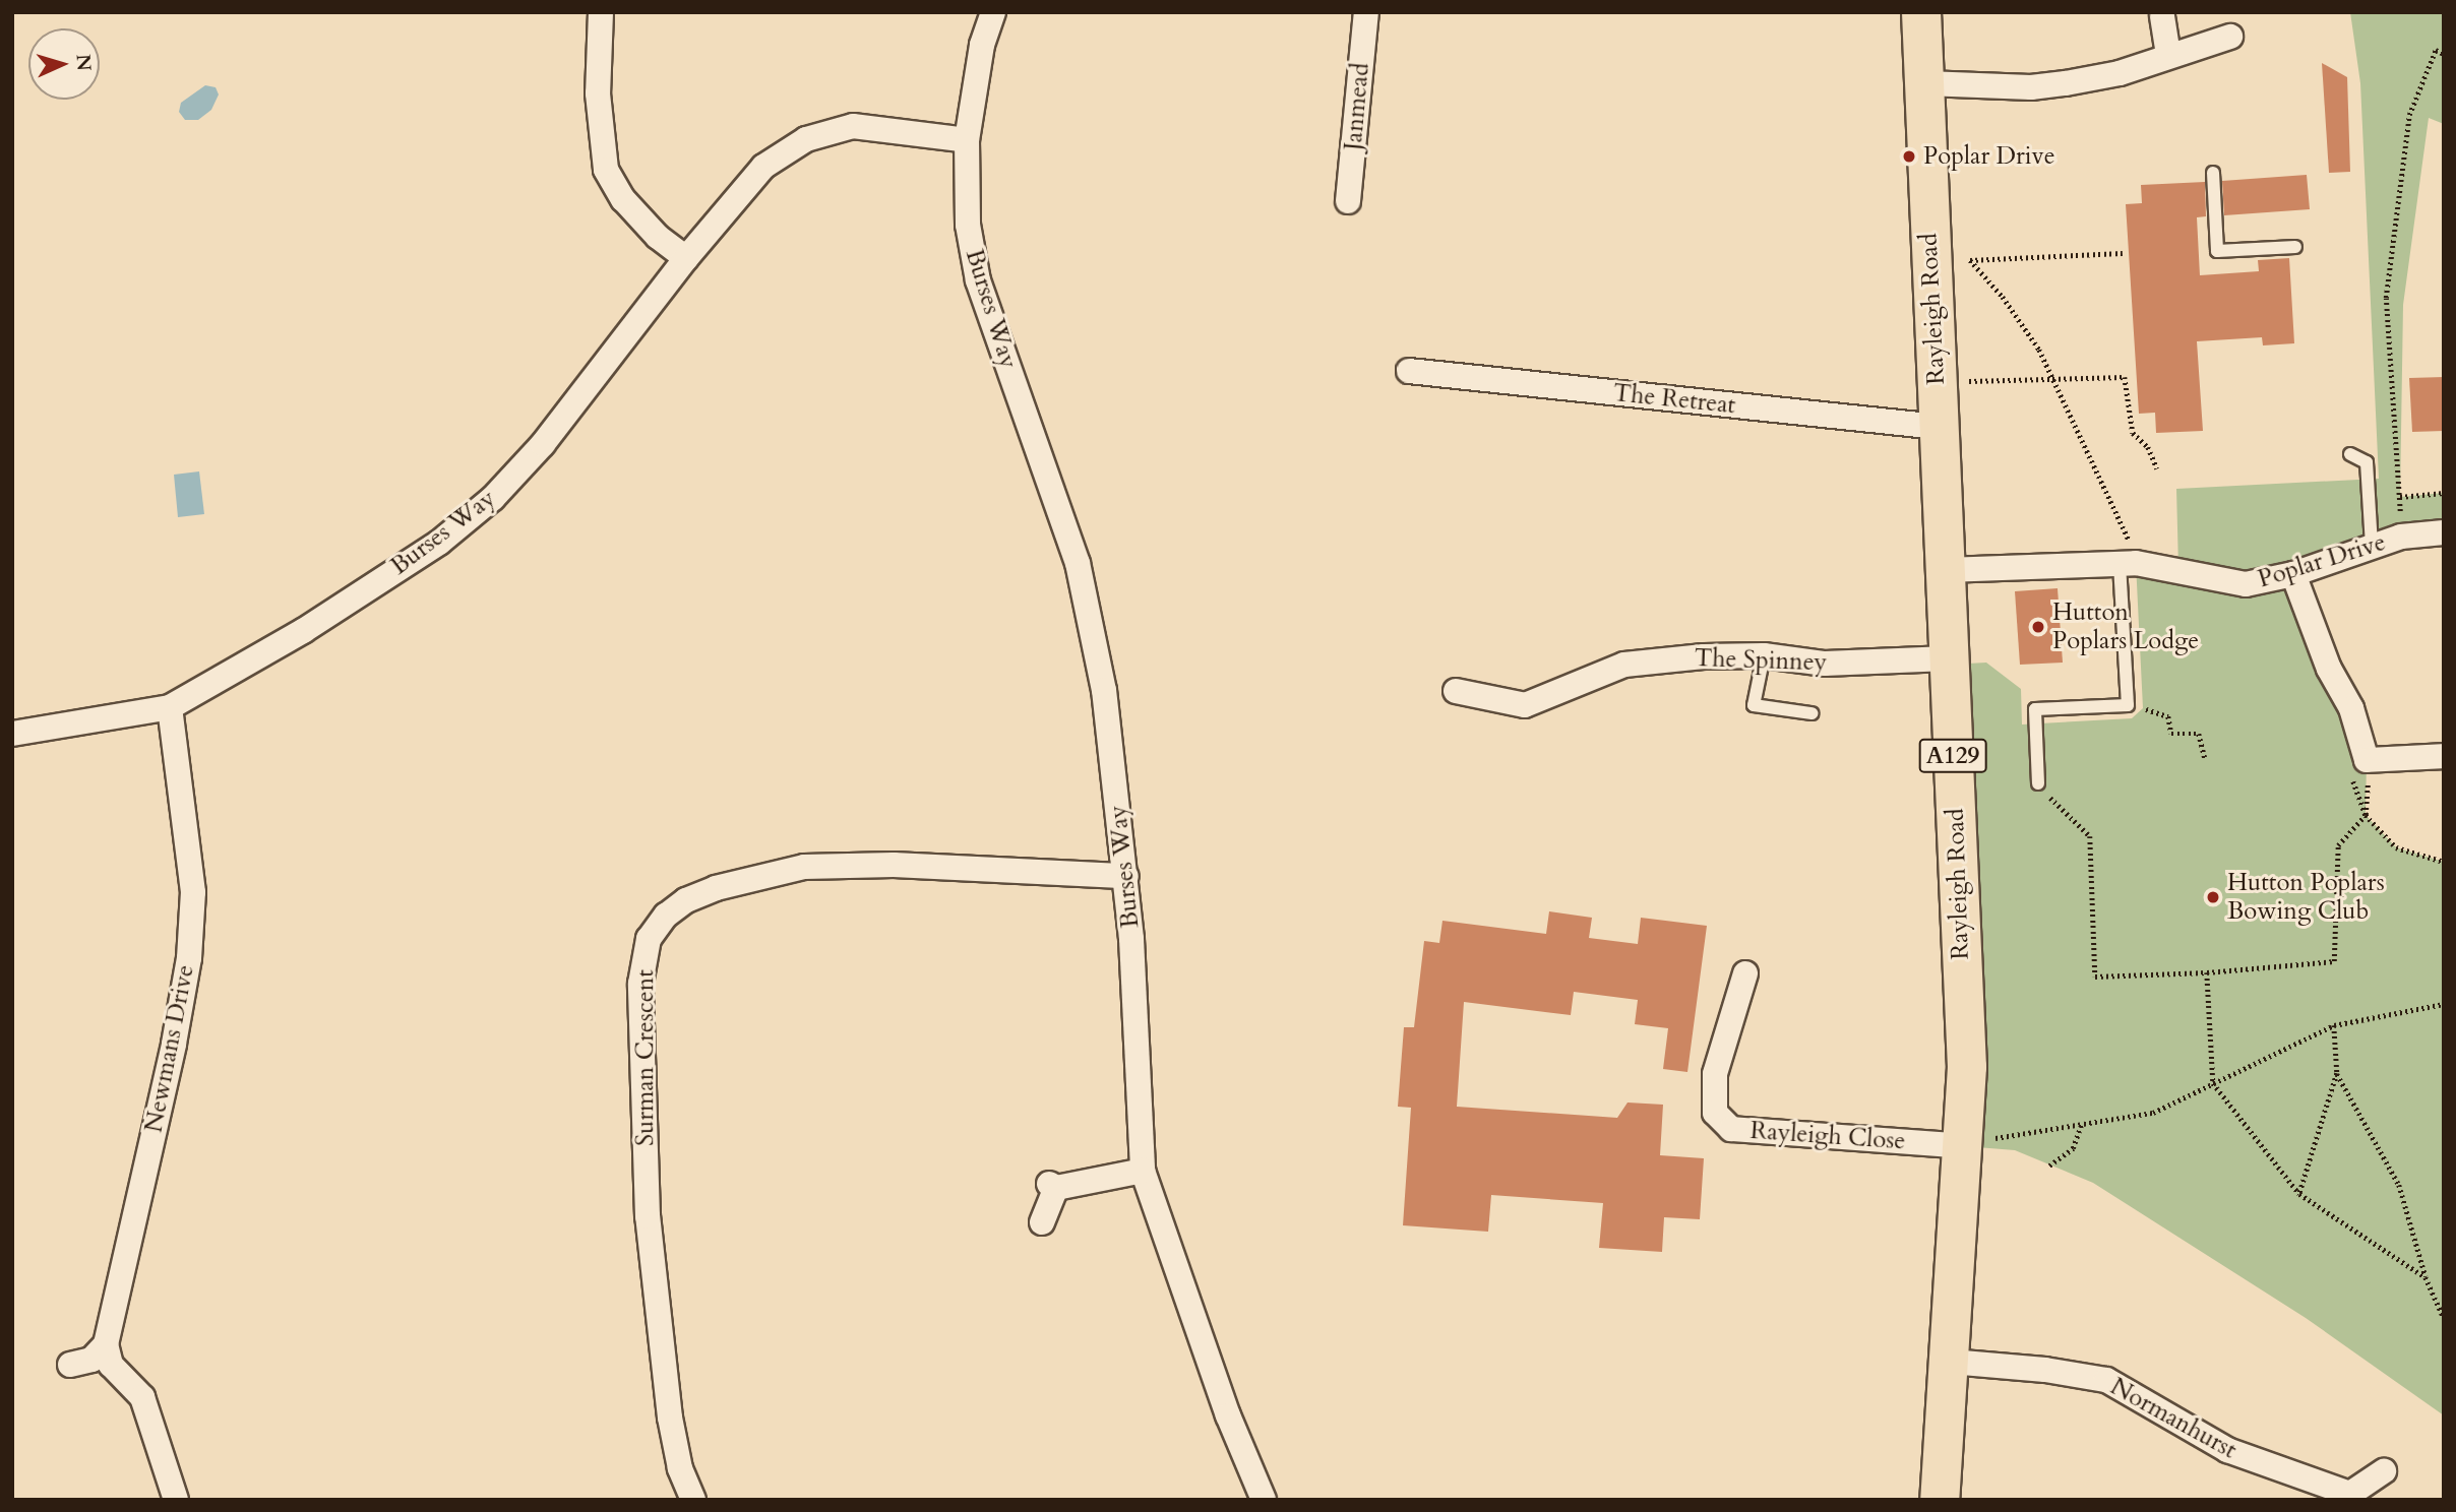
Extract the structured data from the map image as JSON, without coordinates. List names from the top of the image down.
{
  "streets": {
    "main road": ["Rayleigh Road", "A129"],
    "street": [
      "Janmead",
      "Burses Way",
      "The Retreat",
      "Poplar Drive",
      "The Spinney",
      "Newmans Drive",
      "Surman Crescent",
      "Rayleigh Close",
      "Normanhurst"
    ]
  },
  "crossings": [
    ["Burses Way", "Newmans Drive"],
    ["Burses Way", "Surman Crescent"],
    ["Rayleigh Road", "The Retreat"],
    ["Rayleigh Road", "Poplar Drive"],
    ["Rayleigh Road", "The Spinney"],
    ["Rayleigh Road", "Rayleigh Close"],
    ["Rayleigh Road", "Normanhurst"]
  ],
  "places": ["Poplar Drive", "Hutton Poplars Lodge", "Hutton Poplars Bowing Club"],
  "north": "right"
}
